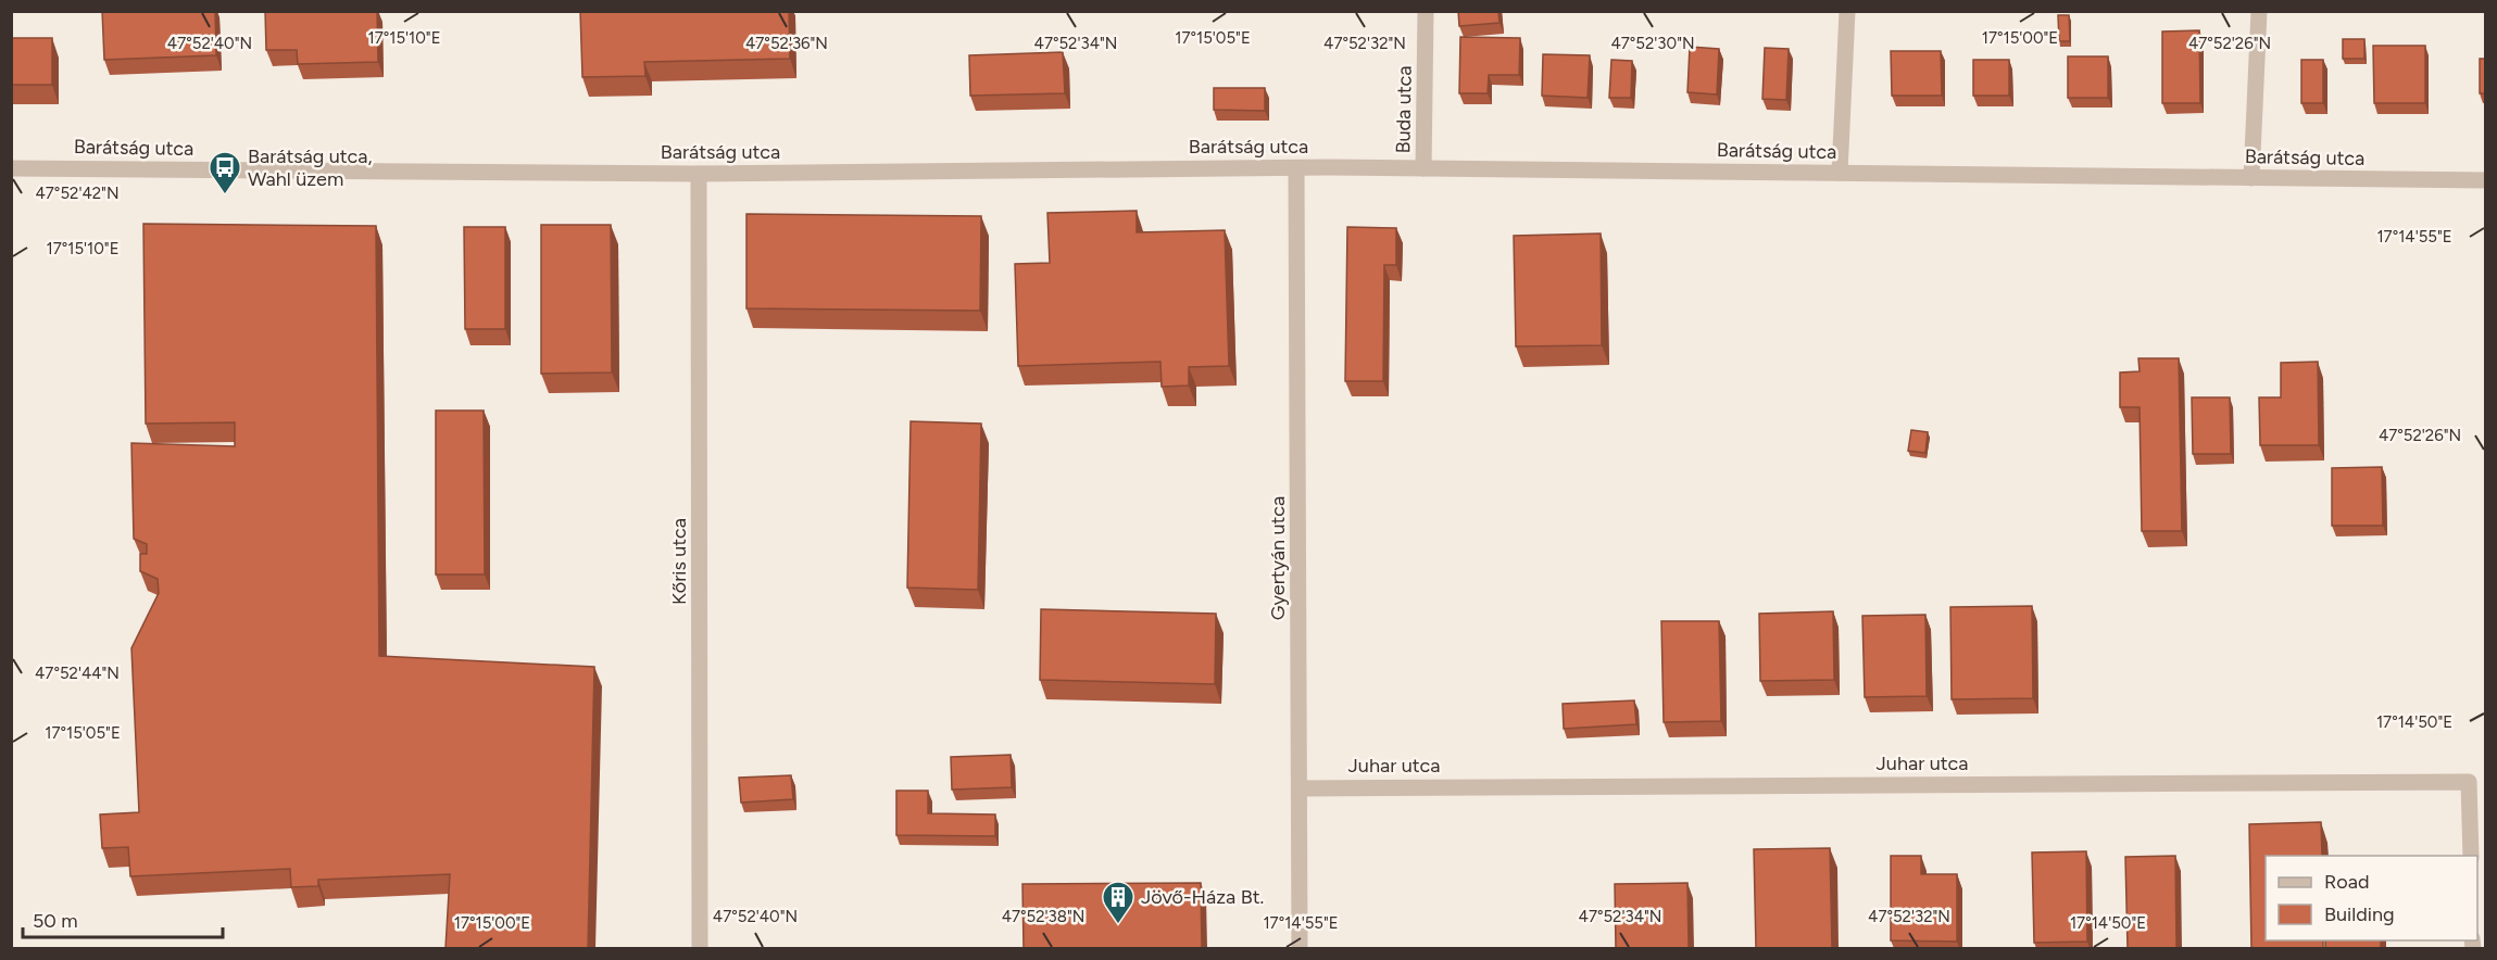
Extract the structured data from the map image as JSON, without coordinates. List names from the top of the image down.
{
  "streets": {
    "street": [
      "Buda utca",
      "Barátság utca",
      "Gyertyán utca",
      "Kőris utca",
      "Juhar utca"
    ]
  },
  "crossings": [
    ["Buda utca", "Barátság utca"],
    ["Barátság utca", "Gyertyán utca"],
    ["Barátság utca", "Kőris utca"],
    ["Gyertyán utca", "Juhar utca"]
  ],
  "places": {
    "bus stop": ["Barátság utca, Wahl üzem"],
    "building": ["Jövő-Háza Bt."]
  },
  "legend": ["Road", "Building"],
  "scale_bar": "50 m",
  "coordinates": [
    "17°15'10\"E",
    "17°15'05\"E",
    "17°15'00\"E",
    "47°52'36\"N",
    "47°52'34\"N",
    "47°52'30\"N",
    "47°52'26\"N",
    "47°52'40\"N",
    "47°52'32\"N",
    "47°52'42\"N",
    "17°14'55\"E",
    "47°52'44\"N",
    "17°14'50\"E",
    "47°52'38\"N"
  ]
}
